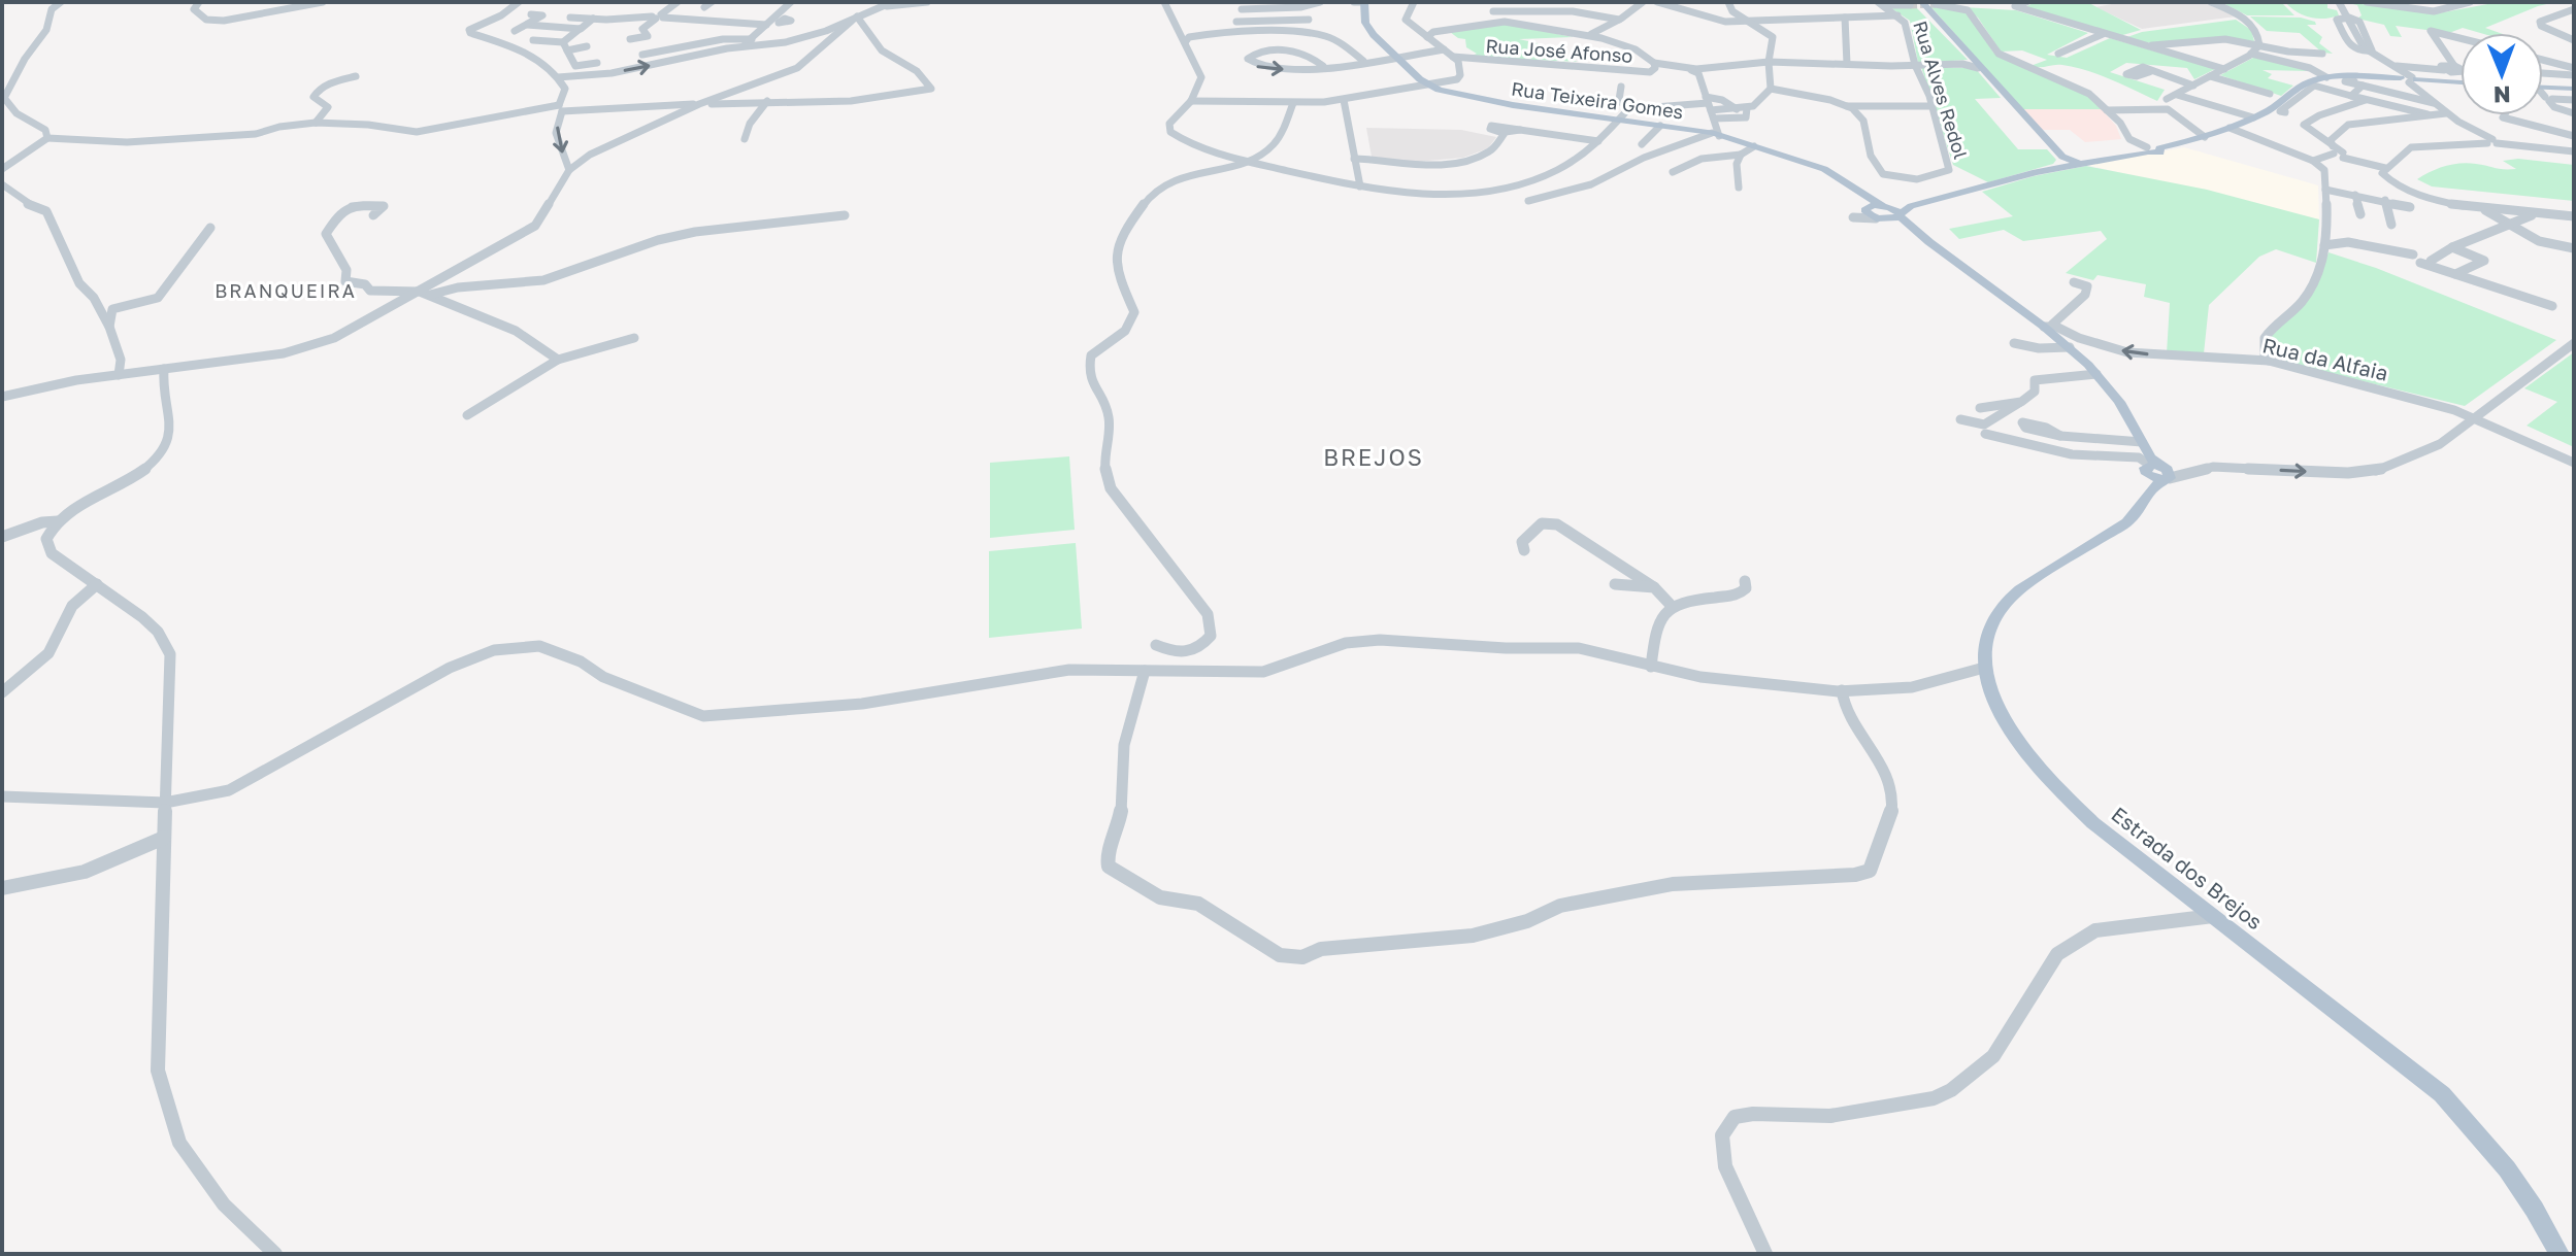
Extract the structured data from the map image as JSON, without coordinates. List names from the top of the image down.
{
  "streets": {
    "main road": ["Rua Teixeira Gomes", "Estrada dos Brejos"],
    "street": ["Rua José Afonso", "Rua Alves Redol", "Rua da Alfaia"]
  },
  "districts": ["BRANQUEIRA", "BREJOS"],
  "north": "bottom"
}
